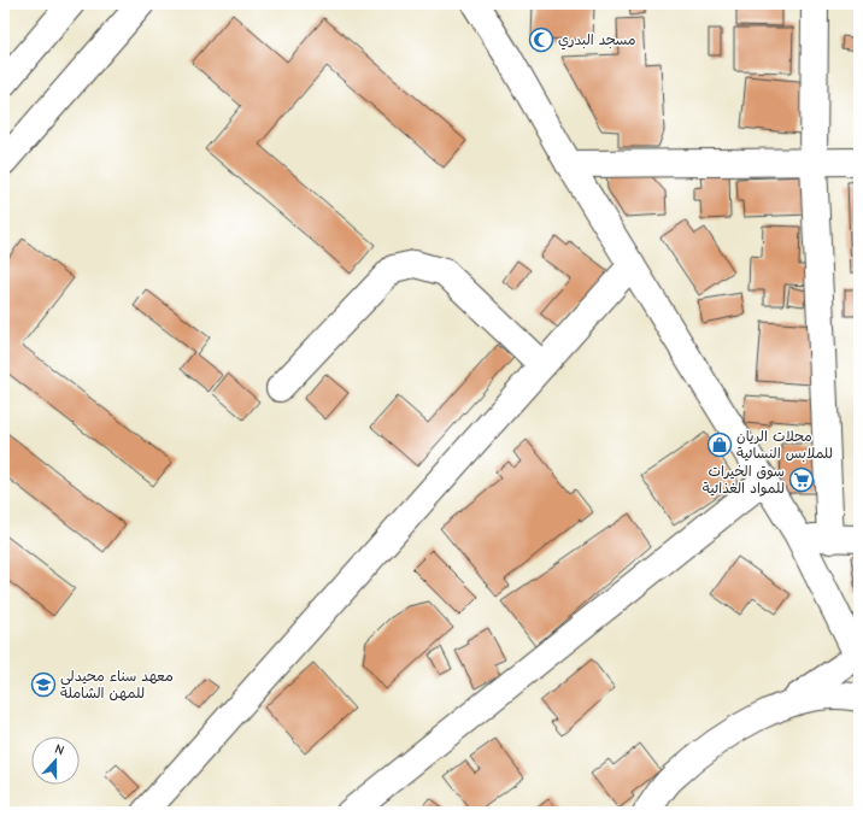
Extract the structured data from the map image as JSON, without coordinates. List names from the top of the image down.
{
  "places": {
    "mosque": ["مسجد البدري"],
    "shop": ["محلات الريان للملابس النسائية"],
    "supermarket": ["سوق الخيرات للمواد الغذائية"],
    "school or university": ["معهد سناء محيدلي للمهن الشاملة"]
  },
  "north": "top"
}
